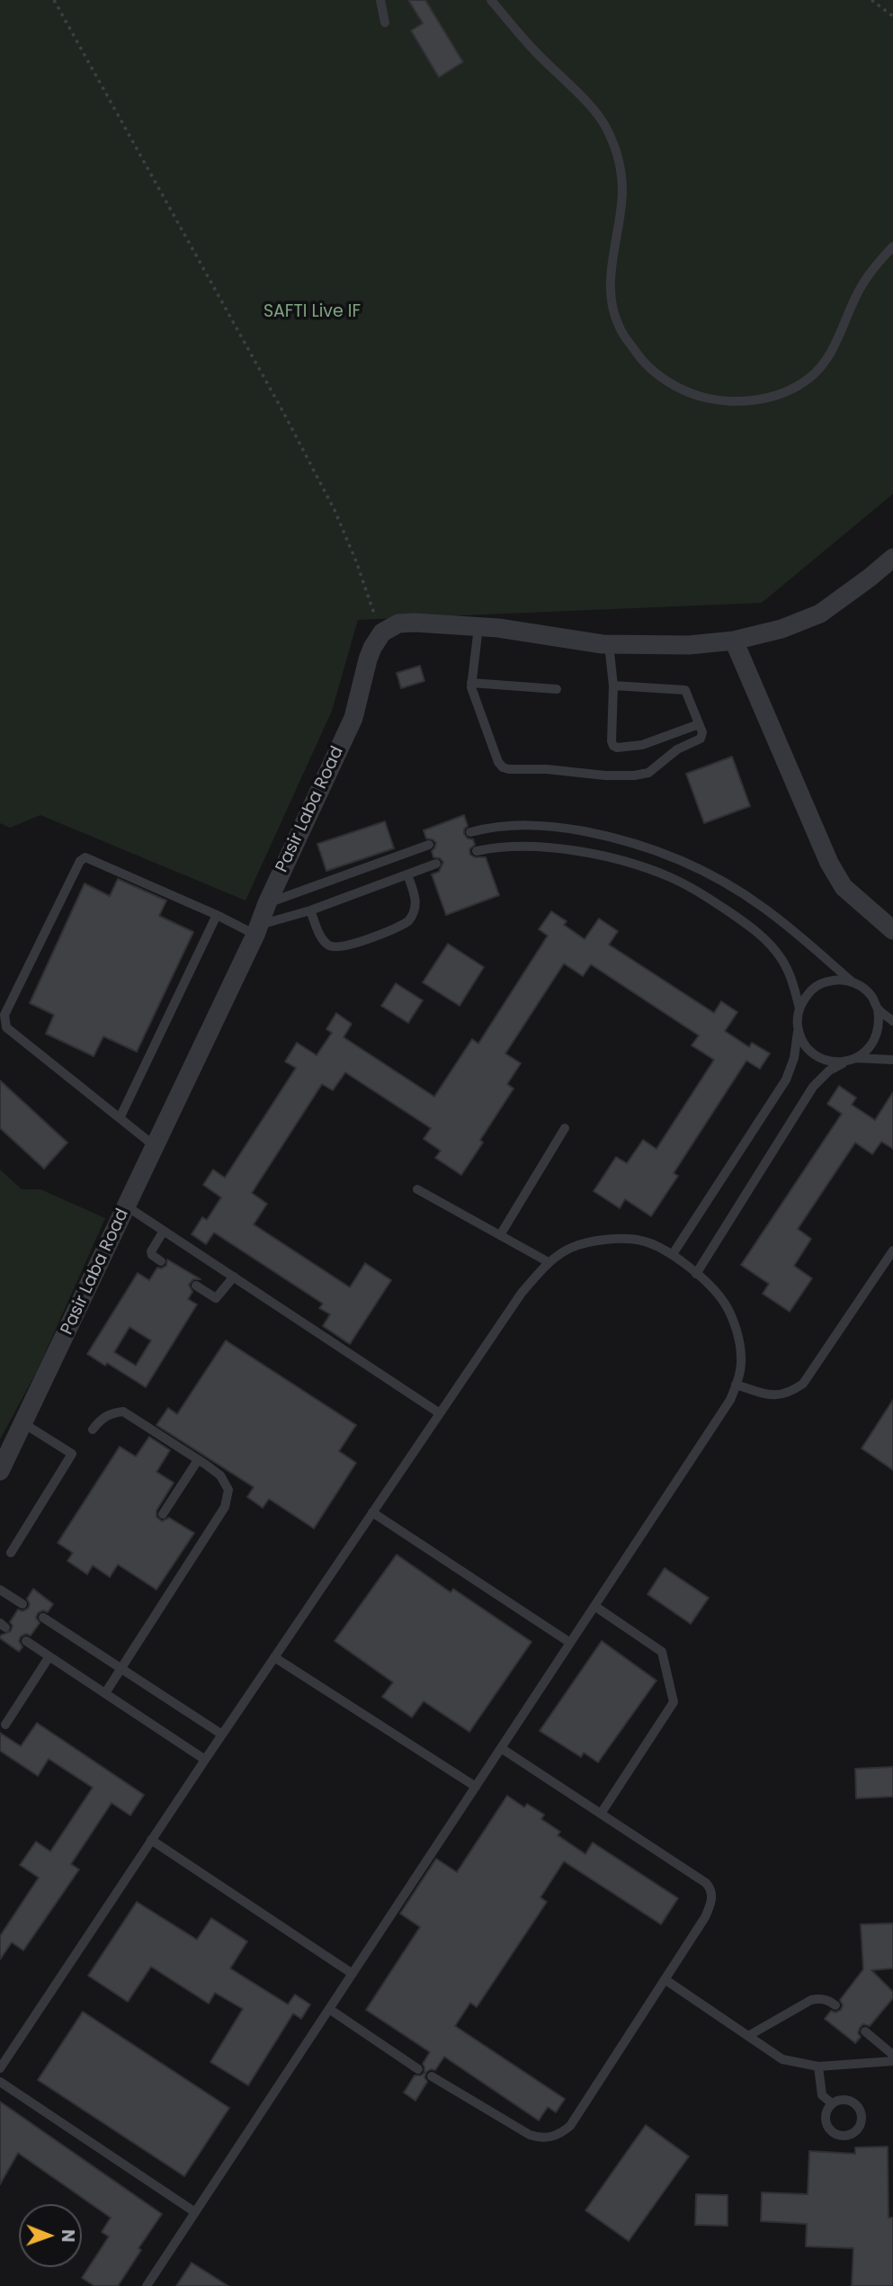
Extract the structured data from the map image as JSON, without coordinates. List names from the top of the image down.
{
  "streets": {
    "street": ["Pasir Laba Road"]
  },
  "parks": ["SAFTI Live IF"],
  "north": "right"
}
